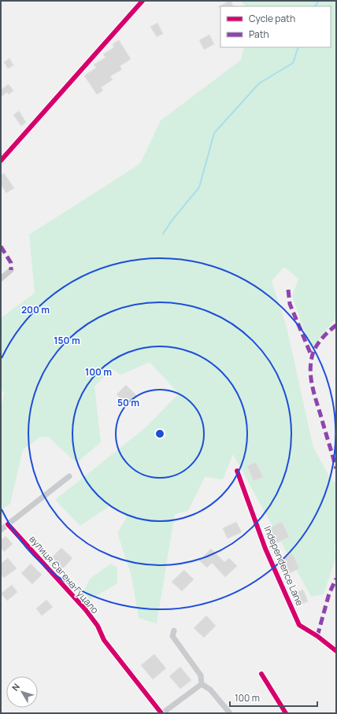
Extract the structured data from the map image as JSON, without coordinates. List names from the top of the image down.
{
  "streets": {
    "street": ["Independence Lane", "вулиця Євгена Гуцало"]
  },
  "legend": ["Cycle path", "Path"],
  "scale_bar": "100 m",
  "north": "top left",
  "rings": [
    "200 m",
    "150 m",
    "100 m",
    "50 m"
  ]
}
